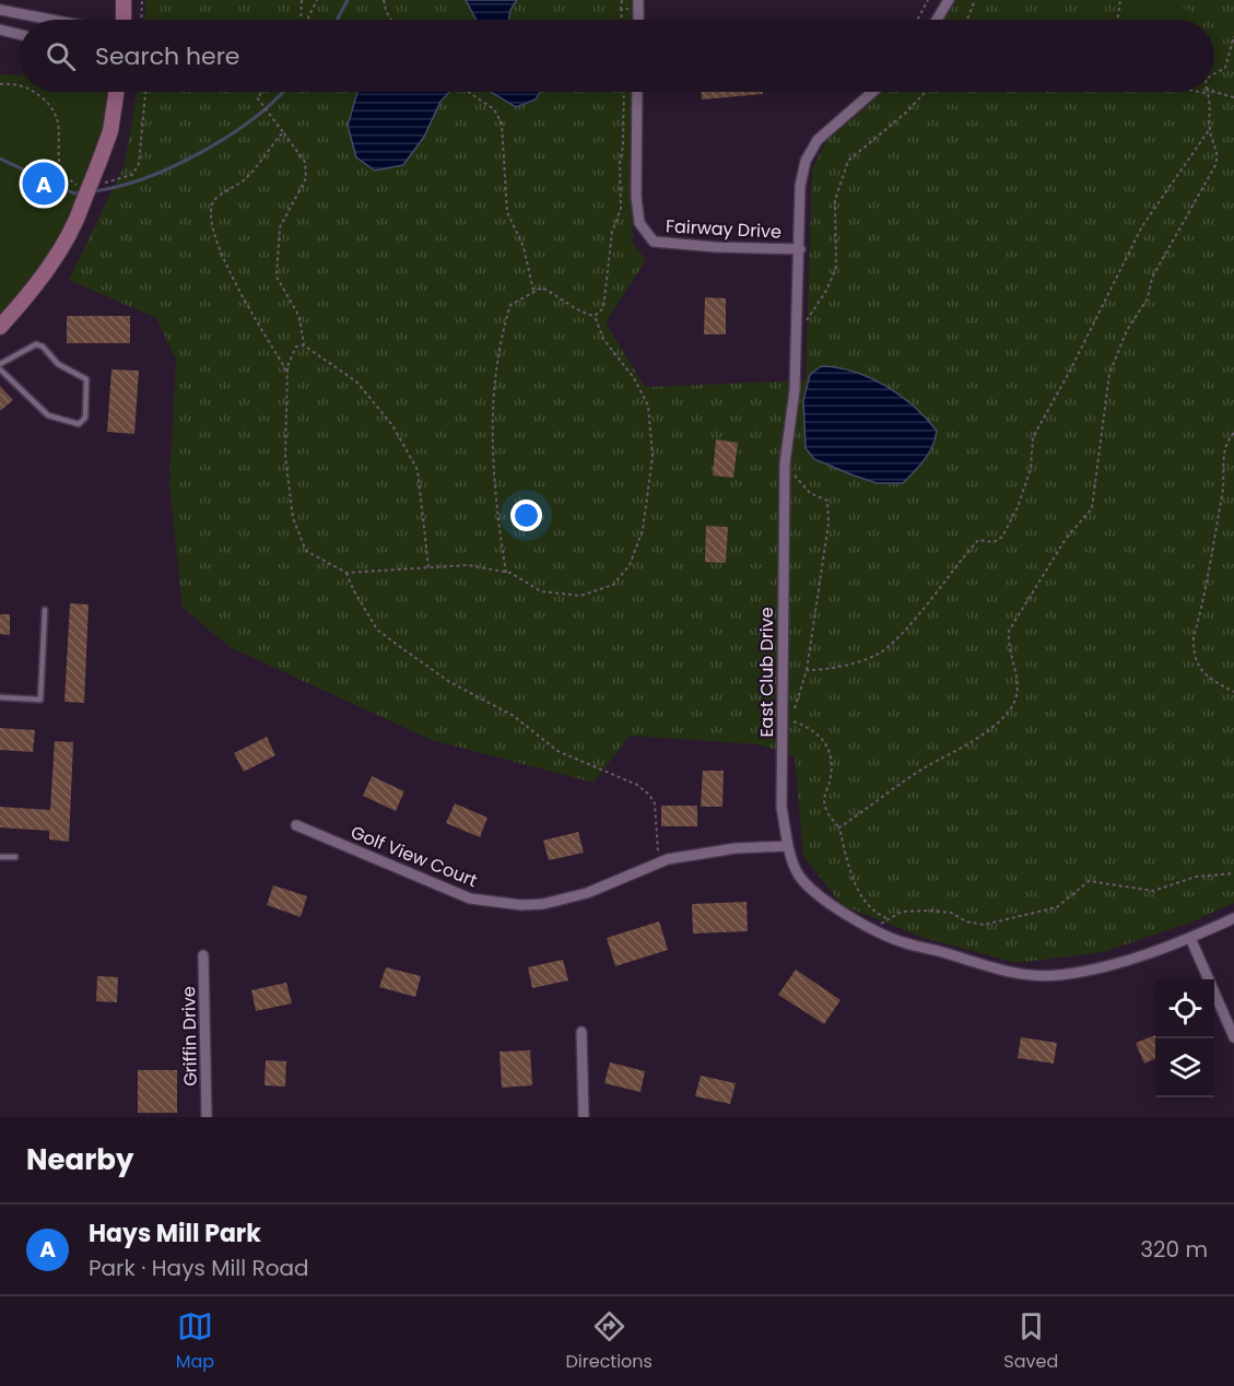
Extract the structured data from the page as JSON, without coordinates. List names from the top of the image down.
{
  "streets": {
    "street": [
      "Fairway Drive",
      "East Club Drive",
      "Golf View Court",
      "Griffin Drive"
    ]
  },
  "crossings": [
    ["Fairway Drive", "East Club Drive"],
    ["East Club Drive", "Golf View Court"]
  ],
  "page": {
    "search": "Search here",
    "pins": "A",
    "heading": "Nearby",
    "list": [
      {
        "mark": "A",
        "name": "Hays Mill Park",
        "note": "Park · Hays Mill Road",
        "value": "320 m"
      }
    ],
    "nav": ["Map", "Directions", "Saved"]
  }
}
